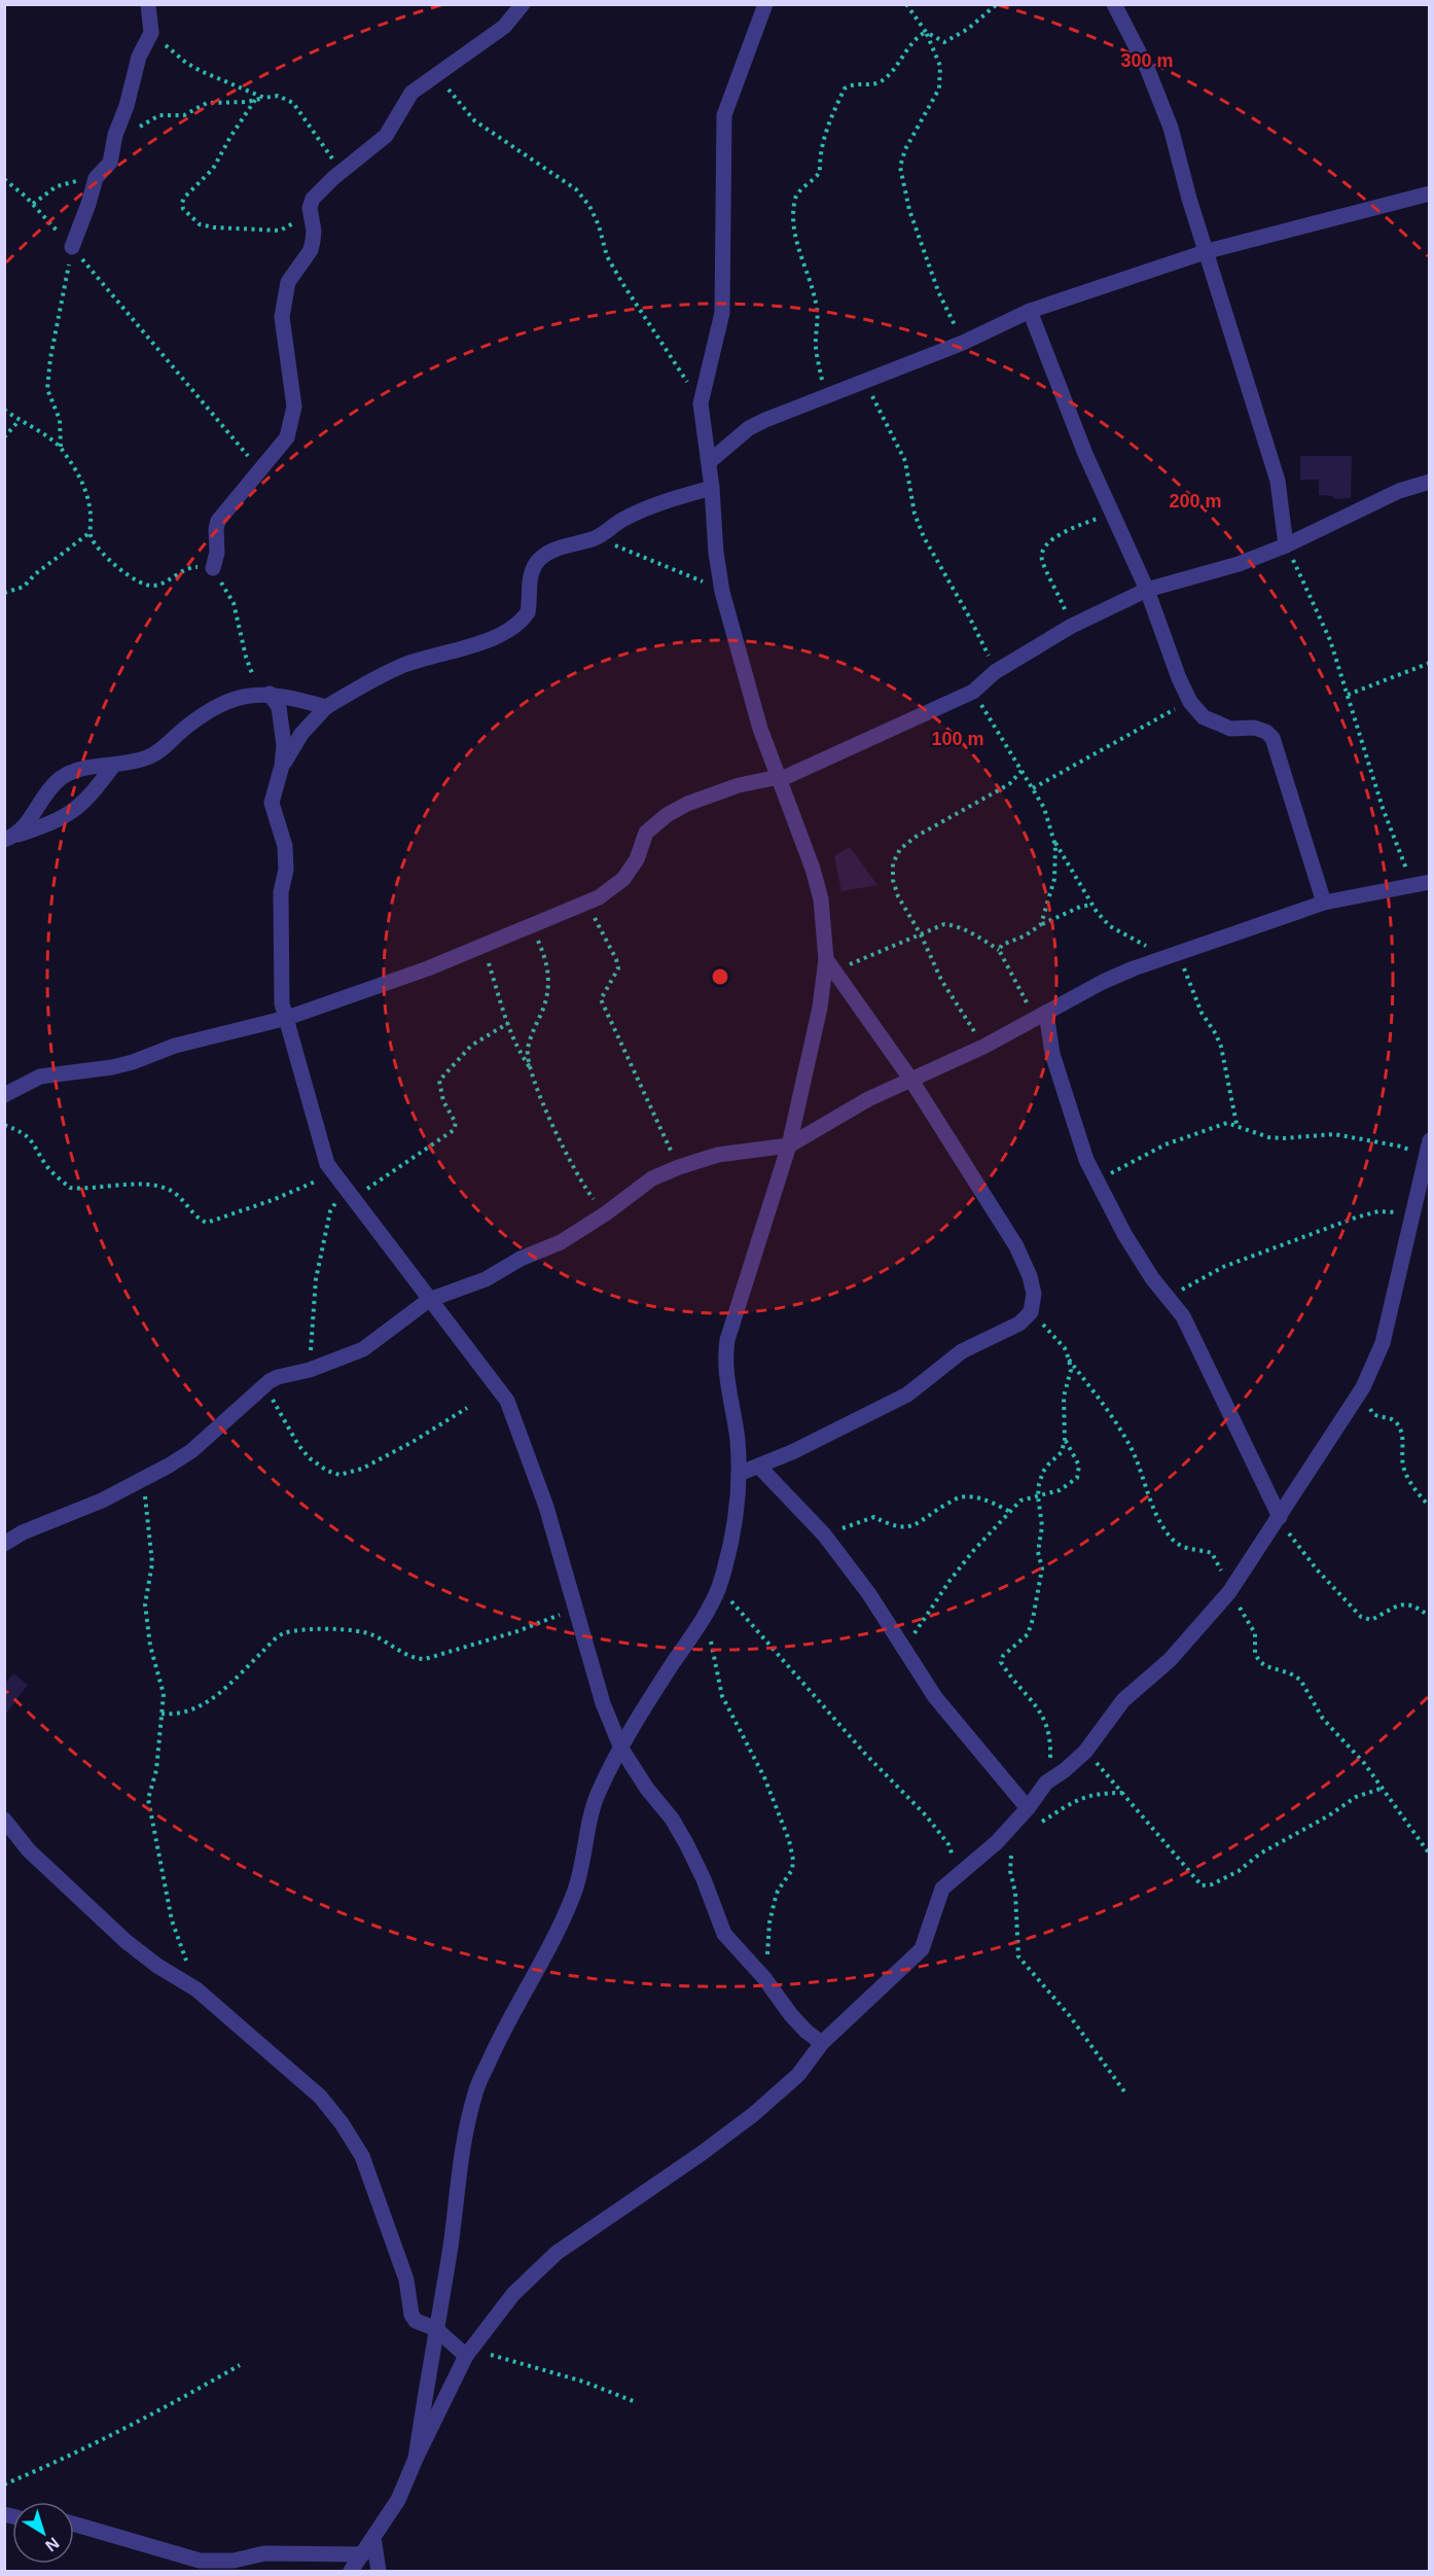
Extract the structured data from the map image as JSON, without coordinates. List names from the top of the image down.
{
  "north": "bottom right",
  "rings": ["300 m", "200 m", "100 m"]
}
